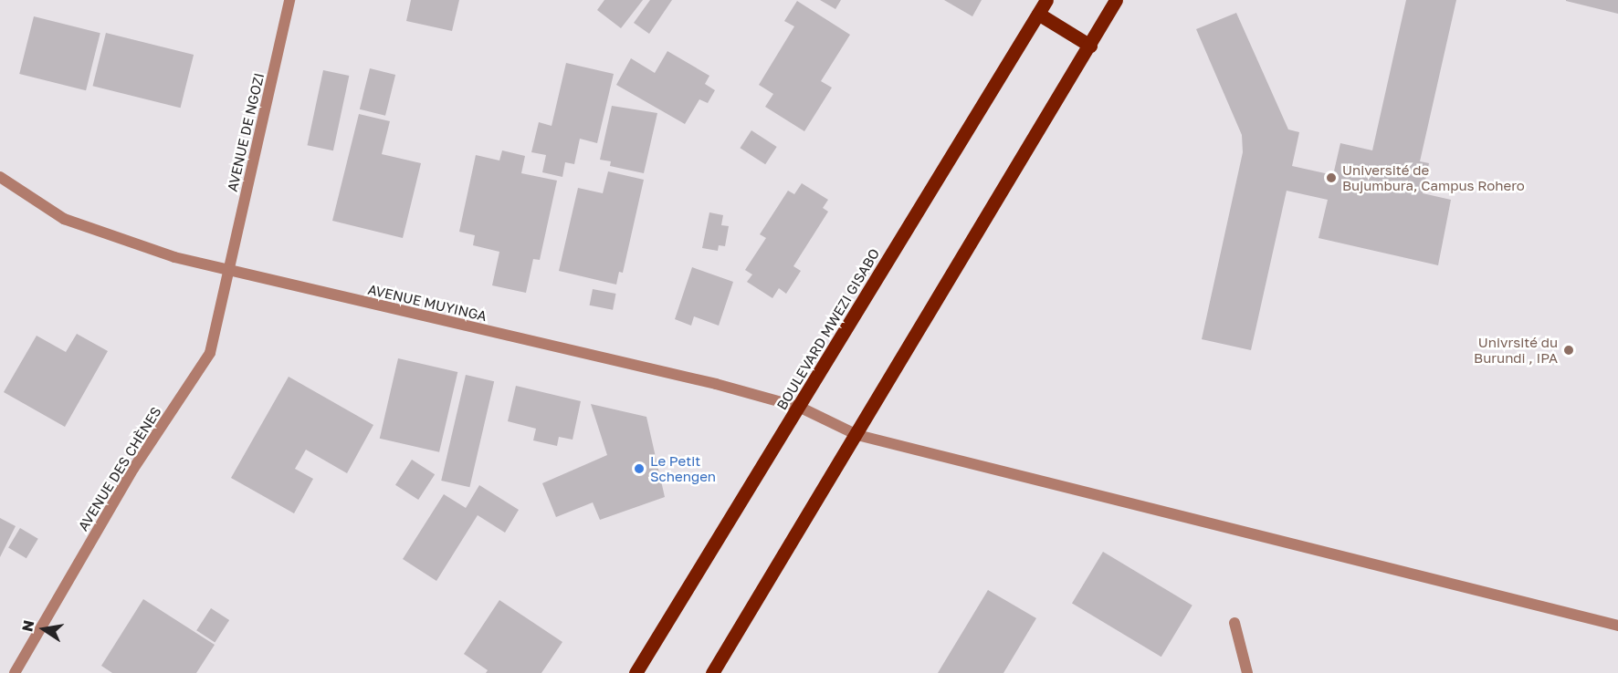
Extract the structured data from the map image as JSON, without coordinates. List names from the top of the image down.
{
  "streets": {
    "main road": ["BOULEVARD MWEZI GISABO"],
    "street": ["AVENUE DE NGOZI", "AVENUE MUYINGA", "AVENUE DES CHÈNES"]
  },
  "crossings": [
    ["AVENUE DE NGOZI", "AVENUE MUYINGA"],
    ["AVENUE DE NGOZI", "AVENUE DES CHÈNES"],
    ["AVENUE MUYINGA", "BOULEVARD MWEZI GISABO"],
    ["AVENUE MUYINGA", "AVENUE DES CHÈNES"]
  ],
  "places": ["Université de Bujumbura, Campus Rohero", "Univrsité du Burundi , IPA", "Le Petit Schengen"],
  "north": "left"
}
